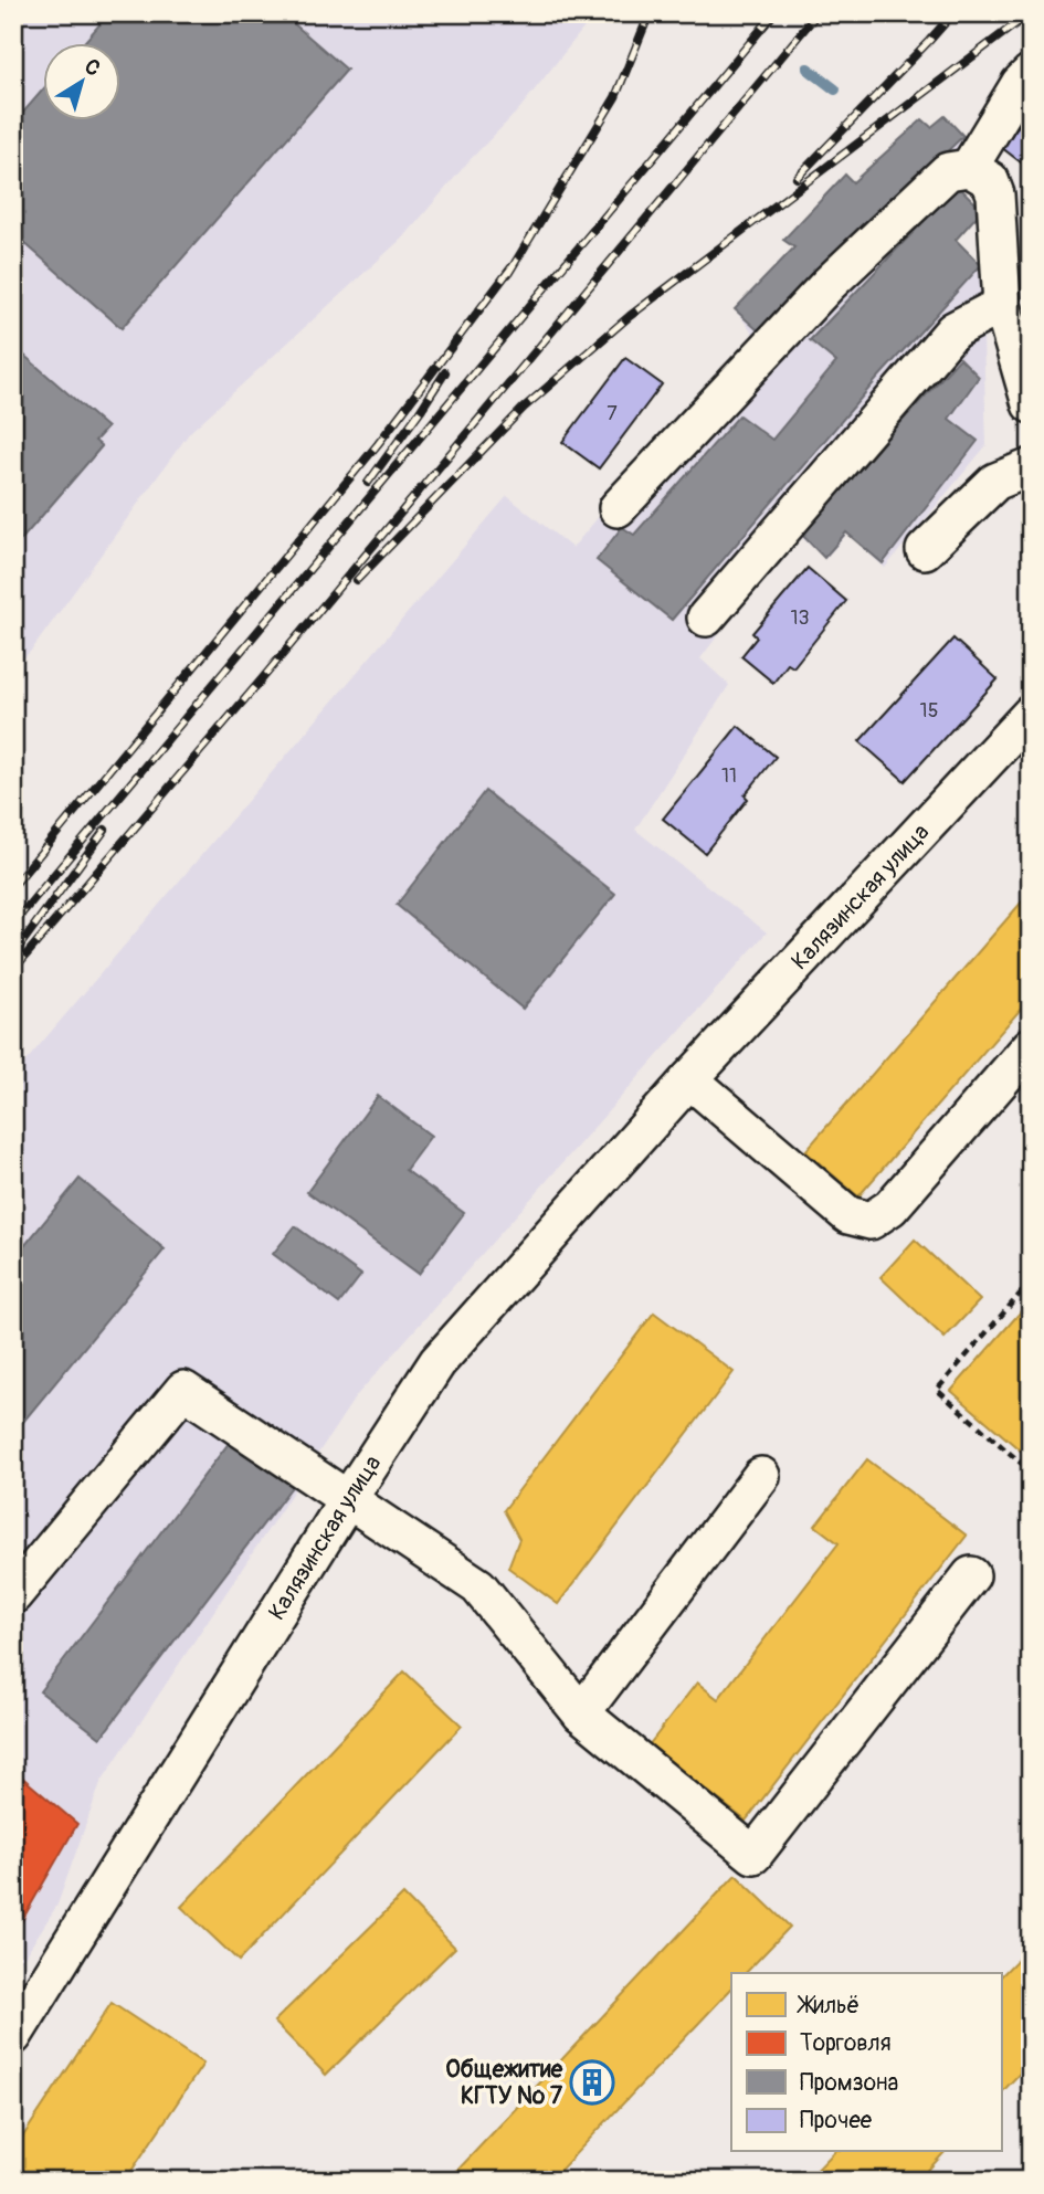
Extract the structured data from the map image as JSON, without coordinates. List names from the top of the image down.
{
  "streets": {
    "street": ["Калязинская улица"]
  },
  "places": {
    "building": ["Общежитие КГТУ № 7"]
  },
  "house_numbers": [
    "7",
    "13",
    "15",
    "11"
  ],
  "legend": [
    "Жильё",
    "Торговля",
    "Промзона",
    "Прочее"
  ],
  "north": "top right"
}
